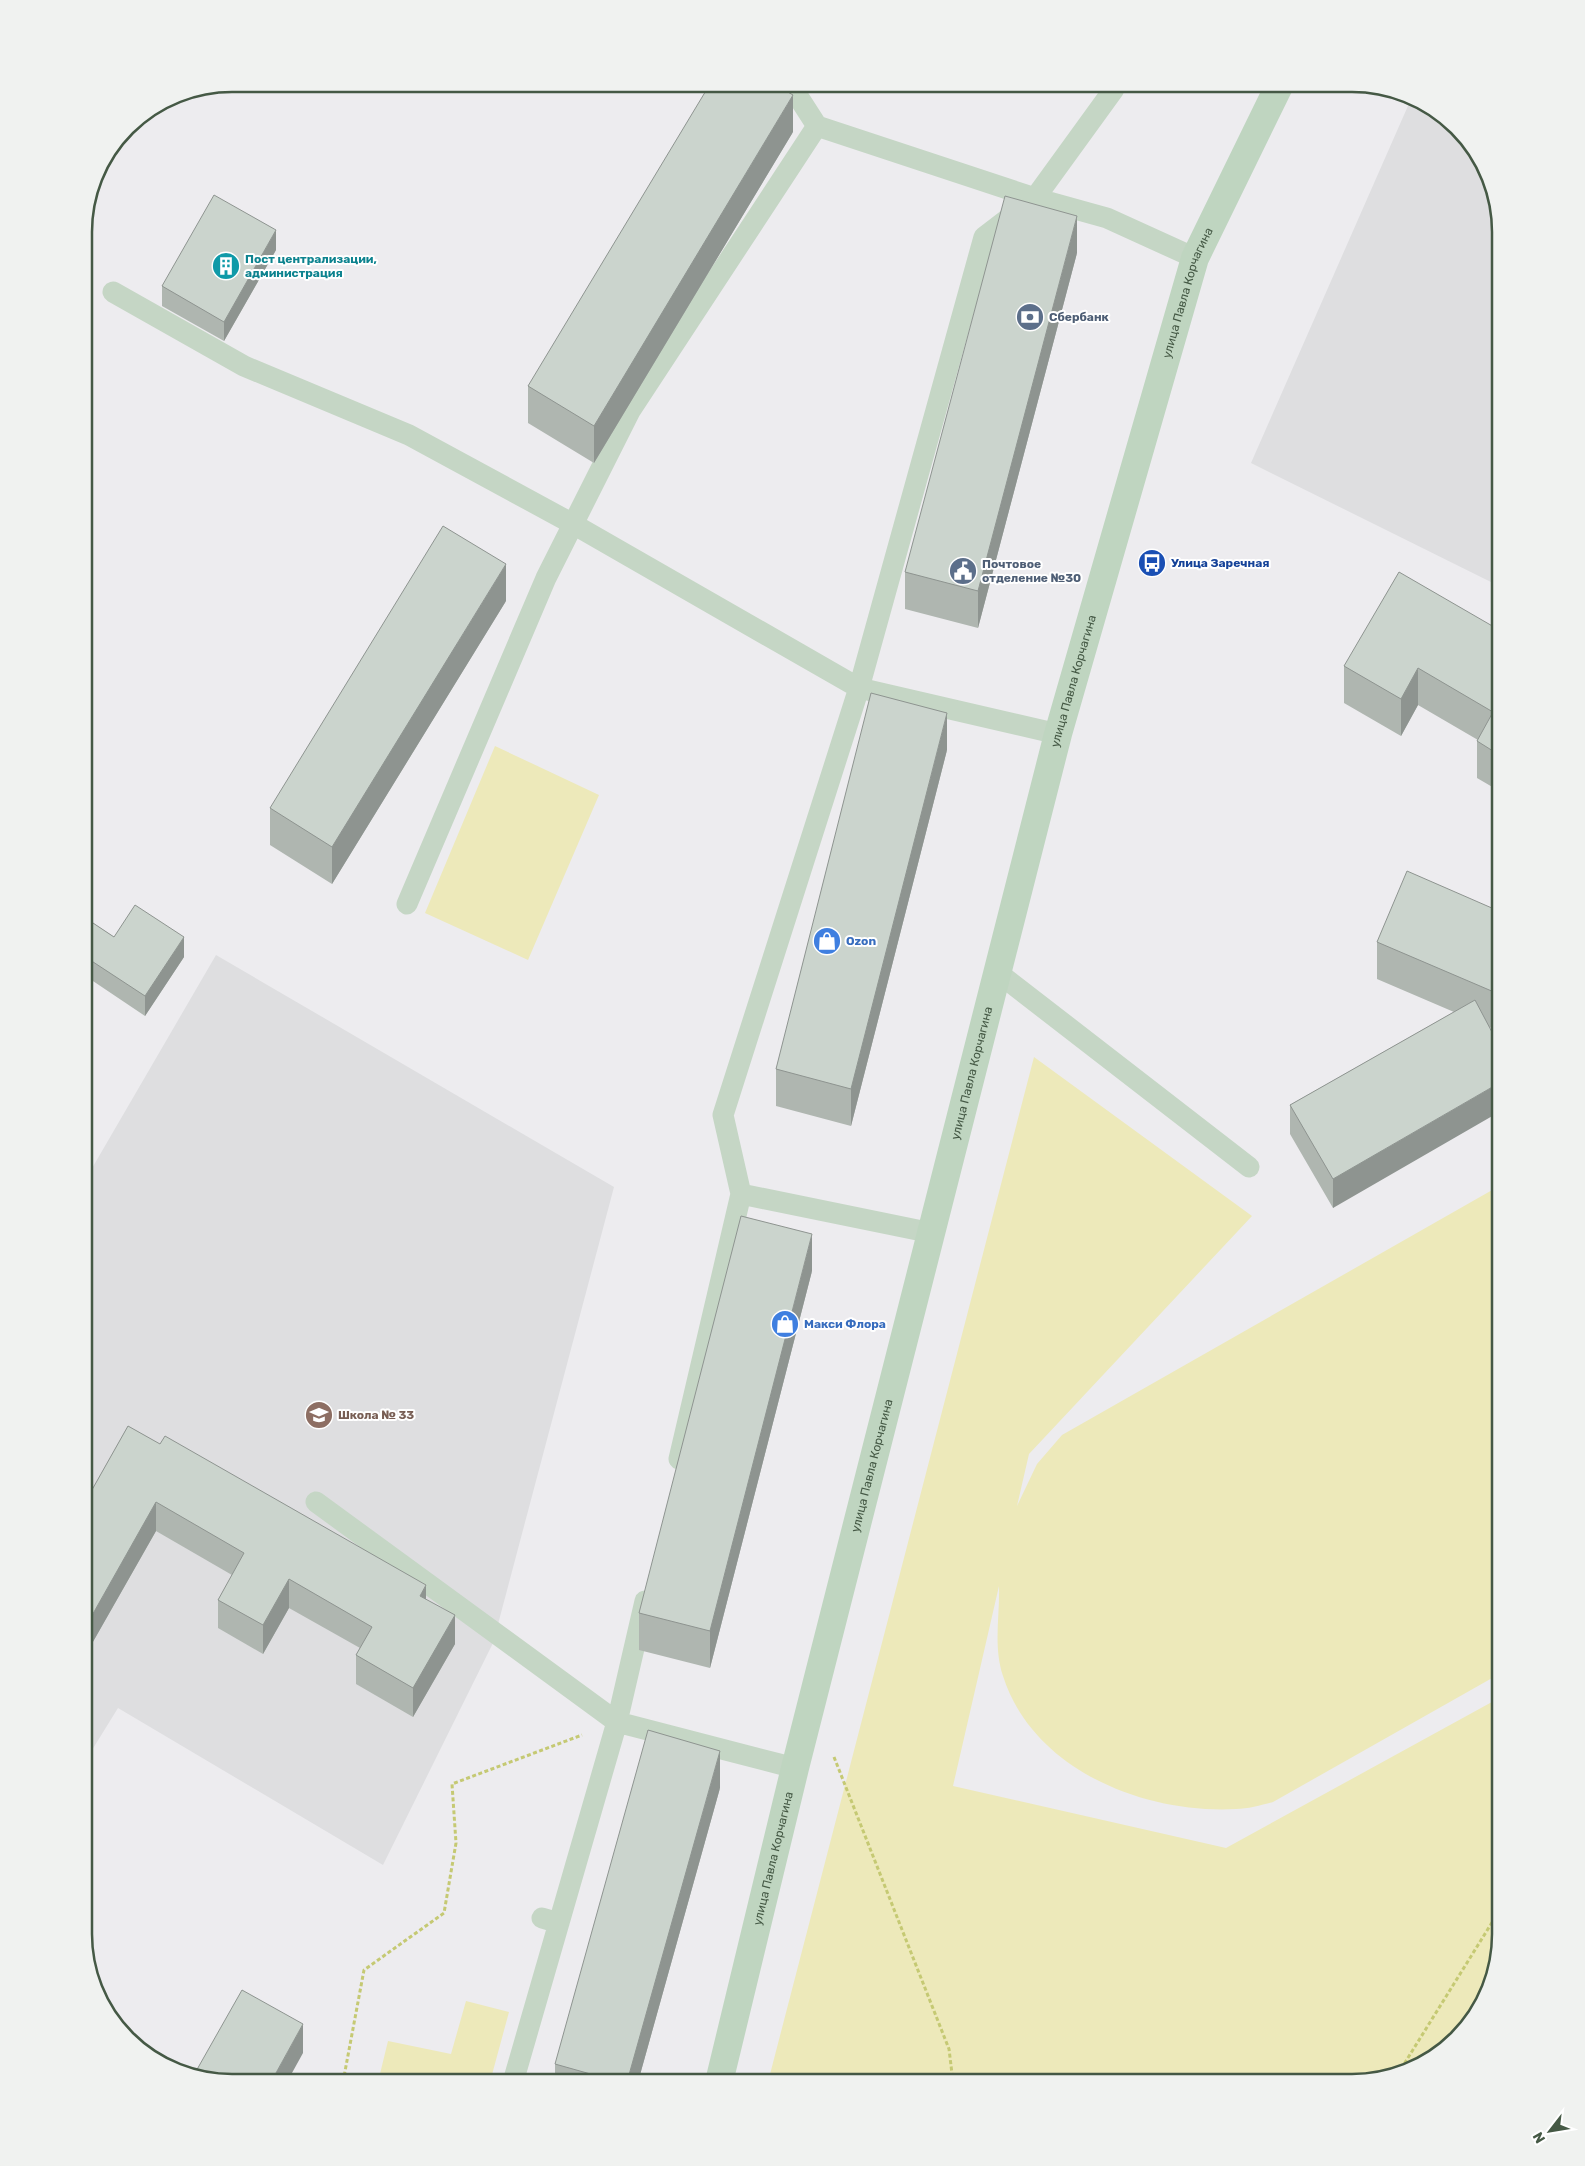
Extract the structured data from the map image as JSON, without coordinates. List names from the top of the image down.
{
  "streets": {
    "main road": ["улица Павла Корчагина"]
  },
  "places": {
    "building": ["Пост централизации, администрация"],
    "bank": ["Сбербанк"],
    "bus stop": ["Улица Заречная"],
    "public building": ["Почтовое отделение №30"],
    "shop": ["Ozon", "Макси Флора"],
    "school or university": ["Школа № 33"]
  },
  "north": "bottom left"
}
